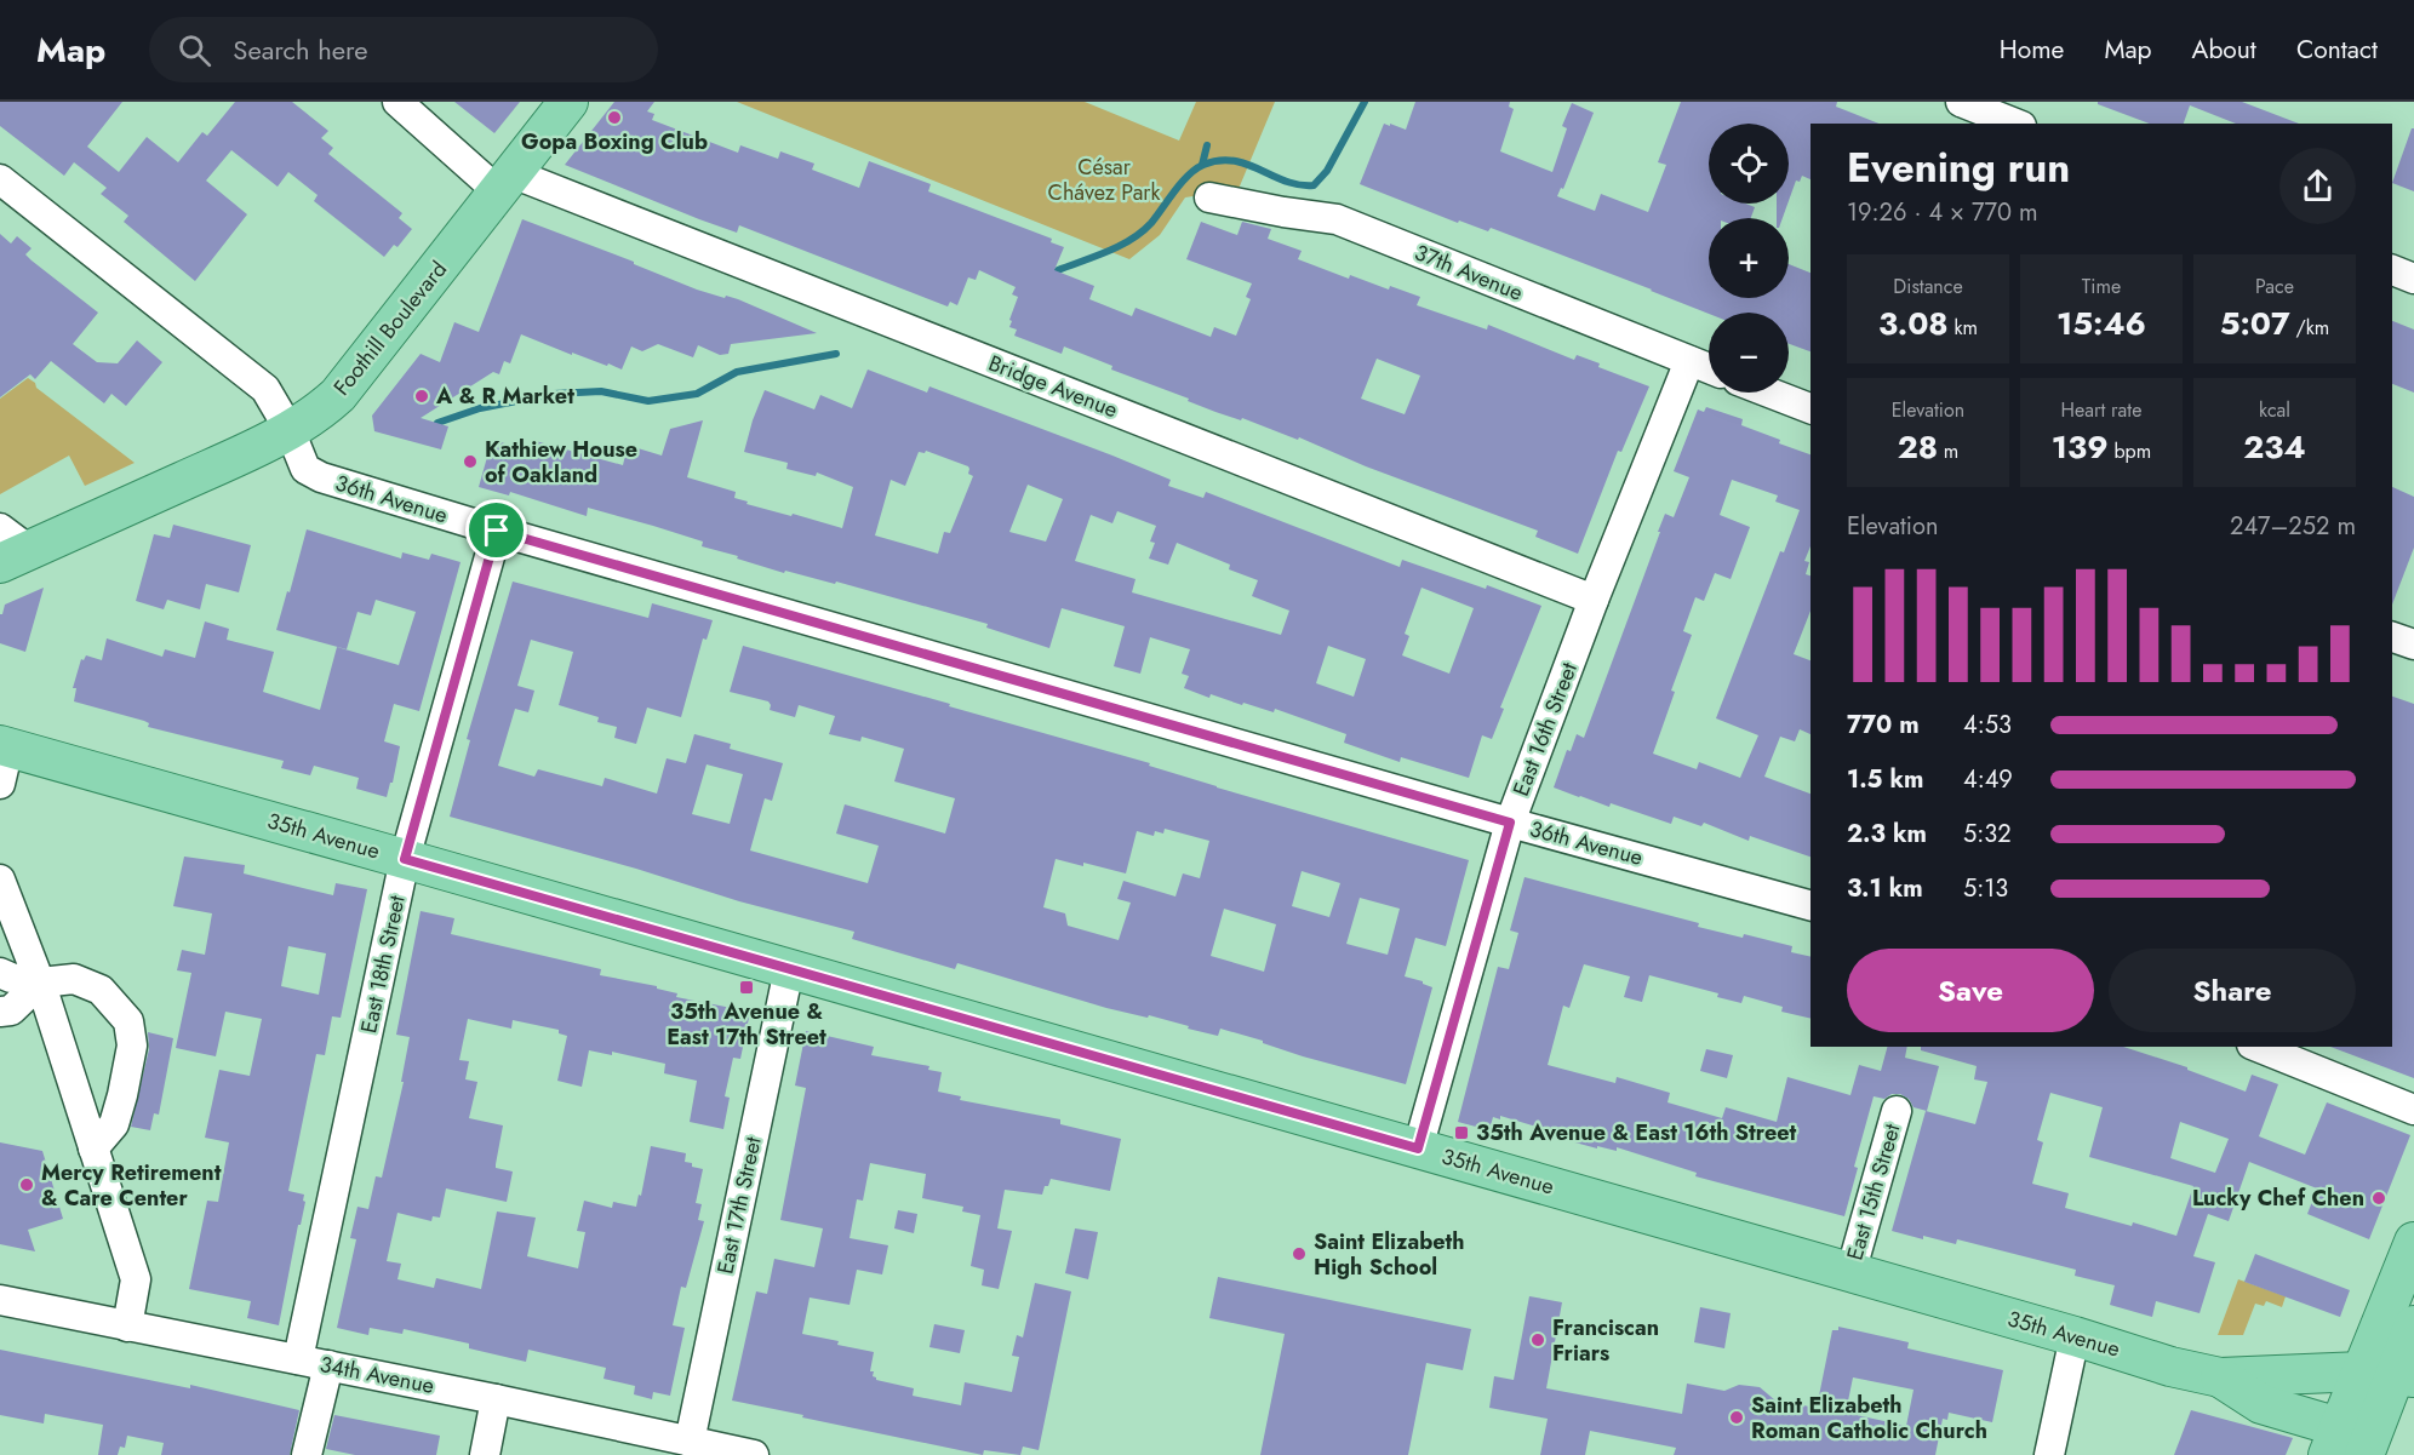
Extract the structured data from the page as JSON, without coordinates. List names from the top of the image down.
{
  "streets": {
    "main road": ["Foothill Boulevard", "35th Avenue"],
    "street": [
      "37th Avenue",
      "Bridge Avenue",
      "36th Avenue",
      "East 16th Street",
      "East 18th Street",
      "East 15th Street",
      "East 17th Street",
      "34th Avenue"
    ]
  },
  "crossings": [
    ["37th Avenue", "East 16th Street"],
    ["Foothill Boulevard", "Bridge Avenue"],
    ["Foothill Boulevard", "36th Avenue"],
    ["Bridge Avenue", "East 16th Street"],
    ["36th Avenue", "East 16th Street"],
    ["36th Avenue", "East 18th Street"],
    ["East 16th Street", "35th Avenue"],
    ["35th Avenue", "East 18th Street"],
    ["35th Avenue", "East 15th Street"],
    ["35th Avenue", "East 17th Street"],
    ["East 18th Street", "34th Avenue"],
    ["East 17th Street", "34th Avenue"]
  ],
  "parks": ["César Chávez Park"],
  "places": {
    "other": [
      "Gopa Boxing Club",
      "A & R Market",
      "Kathiew House of Oakland",
      "Mercy Retirement & Care Center",
      "Lucky Chef Chen",
      "Saint Elizabeth High School",
      "Franciscan Friars",
      "Saint Elizabeth Roman Catholic Church"
    ],
    "transit": ["35th Avenue & East 17th Street", "35th Avenue & East 16th Street"]
  },
  "page": {
    "header": "Map",
    "search": "Search here",
    "nav": [
      "Home",
      "Map",
      "About",
      "Contact"
    ],
    "map_buttons": ["+", "−"],
    "heading": ["Evening run", "19:26 · 4 × 770 m"],
    "stats": [
      ["Distance", "3.08 km"],
      ["Time", "15:46"],
      ["Pace", "5:07 /km"],
      ["Elevation", "28 m"],
      ["Heart rate", "139 bpm"],
      ["kcal", "234"]
    ],
    "chart": ["Elevation", "247–252 m"],
    "list": [
      {
        "name": "770 m",
        "note": "4:53"
      },
      {
        "name": "1.5 km",
        "note": "4:49"
      },
      {
        "name": "2.3 km",
        "note": "5:32"
      },
      {
        "name": "3.1 km",
        "note": "5:13"
      }
    ],
    "buttons": ["Save", "Share"]
  }
}
